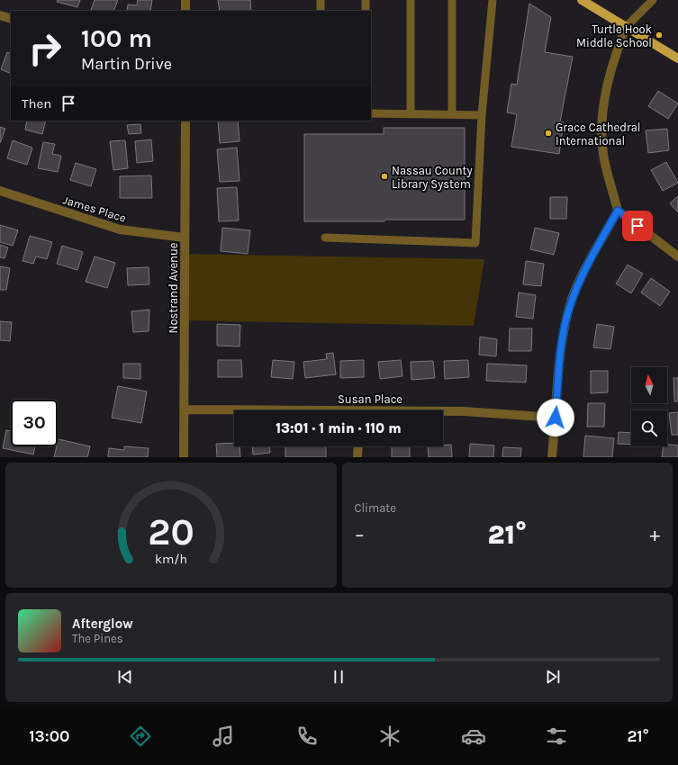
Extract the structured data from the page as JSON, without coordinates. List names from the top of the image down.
{
  "streets": {
    "street": ["James Place", "Nostrand Avenue", "Susan Place"]
  },
  "crossings": [
    ["James Place", "Nostrand Avenue"],
    ["Nostrand Avenue", "Susan Place"]
  ],
  "places": ["Turtle Hook Middle School", "Grace Cathedral International", "Nassau County Library System"],
  "north": "top",
  "page": {
    "turn": ["100 m", "Martin Drive"],
    "then": "Then",
    "limit": "30",
    "trip": "13:01 · 1 min · 110 m",
    "tile": "Climate",
    "heat": ["−", "21°", "+"],
    "song": ["Afterglow", "The Pines"],
    "tabs": ["13:00", "21°"],
    "gauge": ["20", "km/h"]
  }
}
